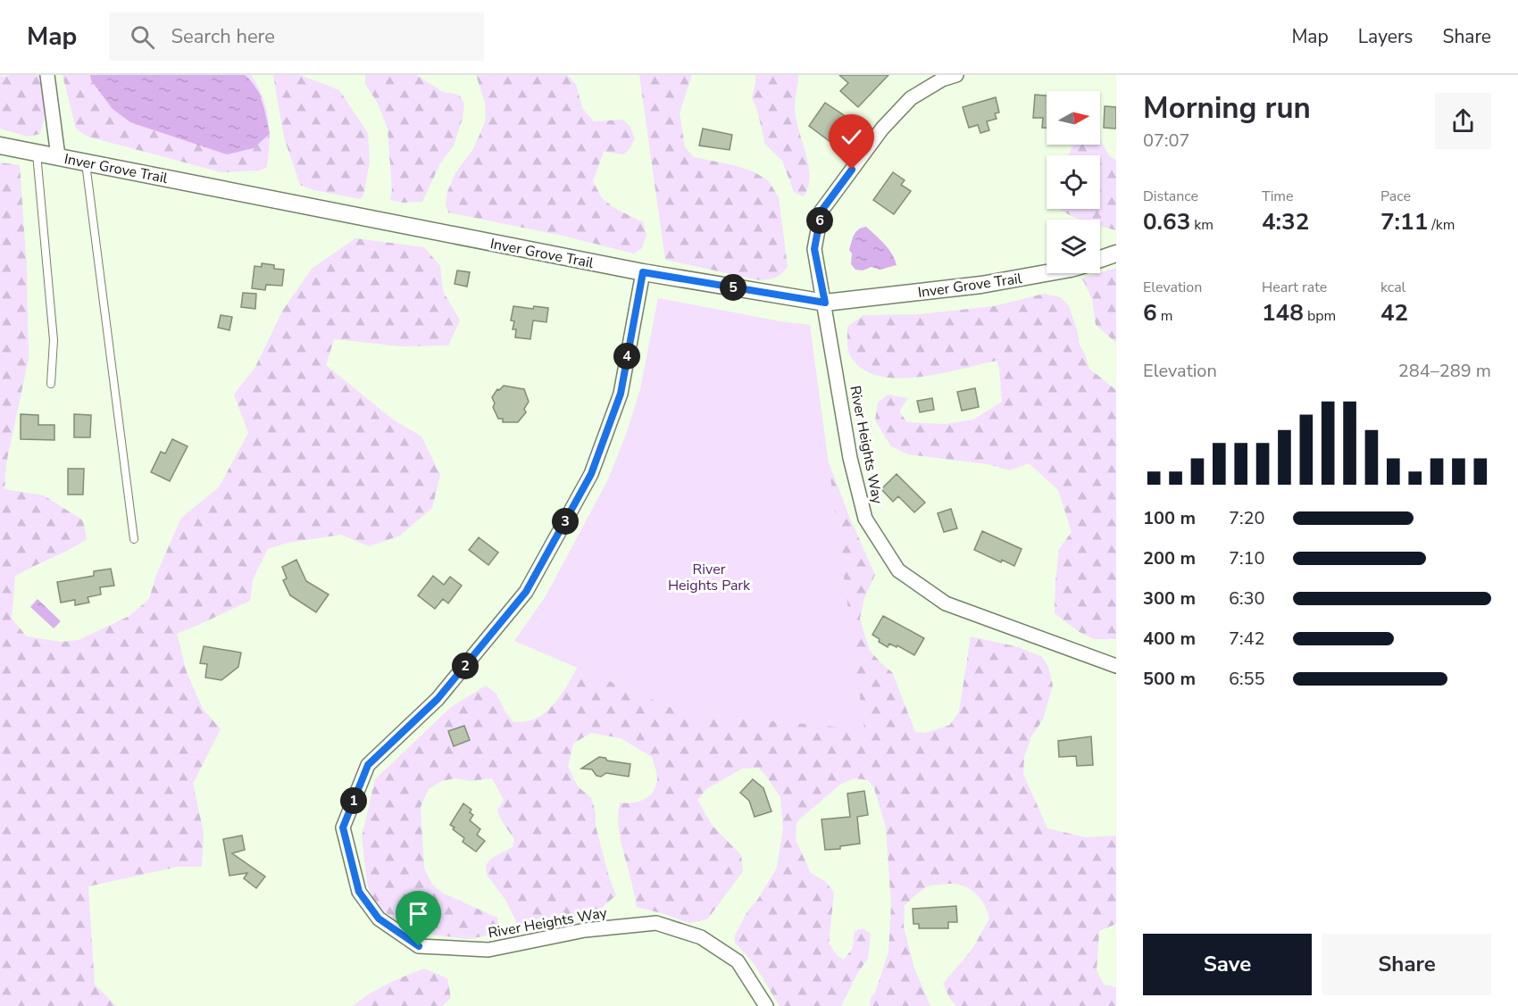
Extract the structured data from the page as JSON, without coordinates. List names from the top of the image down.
{
  "streets": {
    "street": ["Inver Grove Trail", "River Heights Way"]
  },
  "crossings": [
    ["Inver Grove Trail", "River Heights Way"]
  ],
  "parks": ["River Heights Park"],
  "north": "right",
  "page": {
    "header": "Map",
    "search": "Search here",
    "nav": ["Map", "Layers", "Share"],
    "heading": ["Morning run", "07:07"],
    "stats": [
      ["Distance", "0.63 km"],
      ["Time", "4:32"],
      ["Pace", "7:11 /km"],
      ["Elevation", "6 m"],
      ["Heart rate", "148 bpm"],
      ["kcal", "42"]
    ],
    "pins": [
      "6",
      "5",
      "4",
      "3",
      "2",
      "1"
    ],
    "chart": ["Elevation", "284–289 m"],
    "list": [
      {
        "name": "100 m",
        "note": "7:20"
      },
      {
        "name": "200 m",
        "note": "7:10"
      },
      {
        "name": "300 m",
        "note": "6:30"
      },
      {
        "name": "400 m",
        "note": "7:42"
      },
      {
        "name": "500 m",
        "note": "6:55"
      }
    ],
    "buttons": ["Save", "Share"]
  }
}
